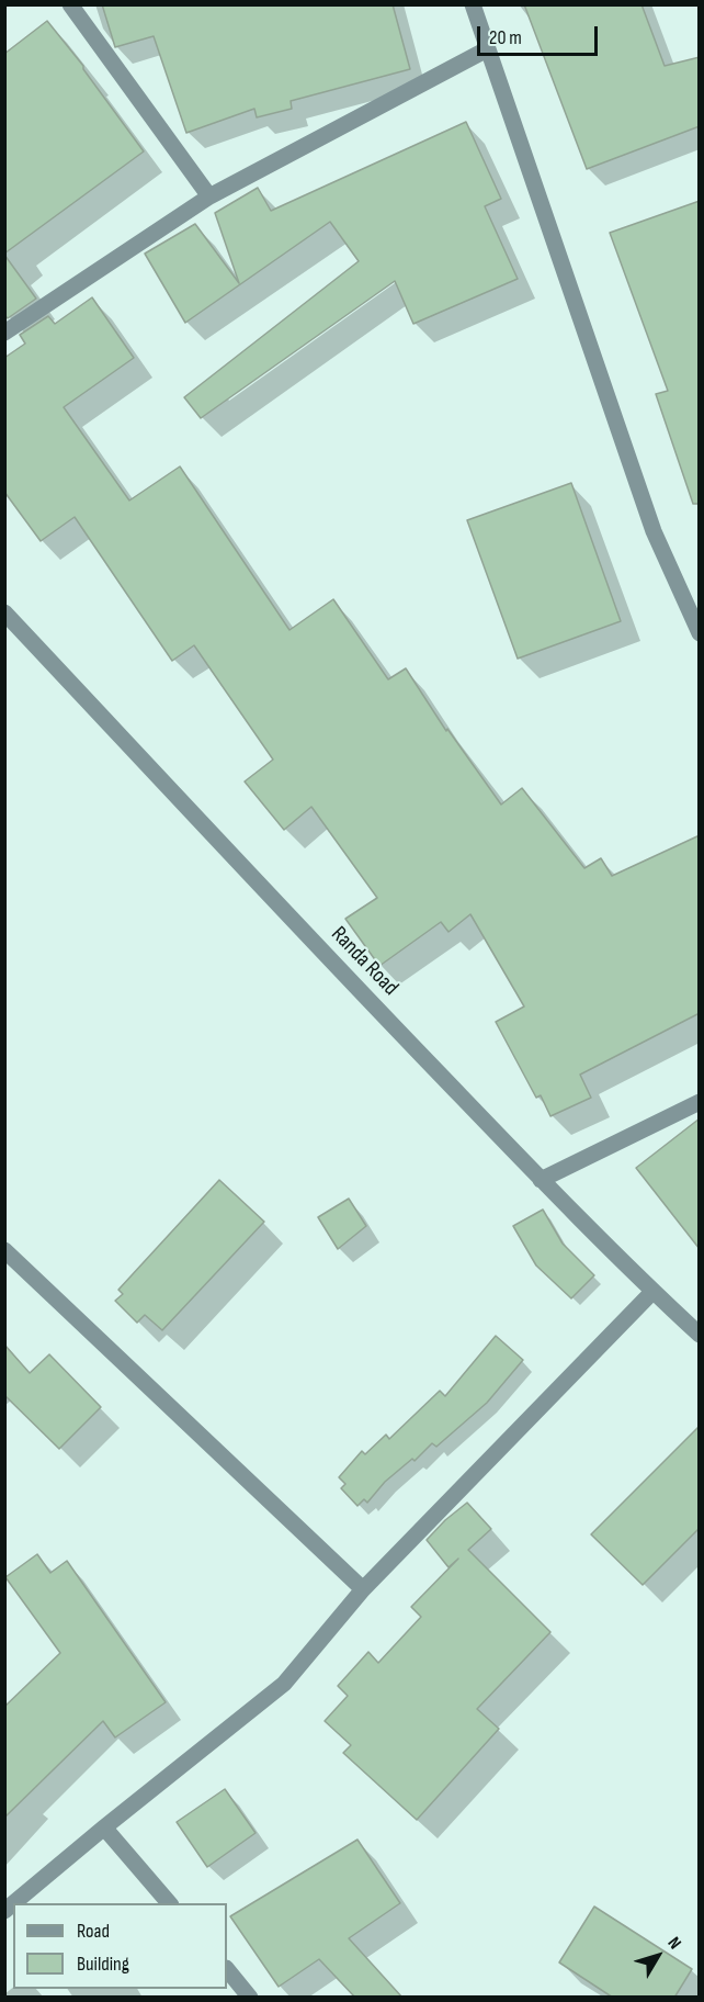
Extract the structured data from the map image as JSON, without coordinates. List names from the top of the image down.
{
  "streets": {
    "street": ["Randa Road"]
  },
  "legend": ["Road", "Building"],
  "scale_bar": "20 m",
  "north": "top right"
}
